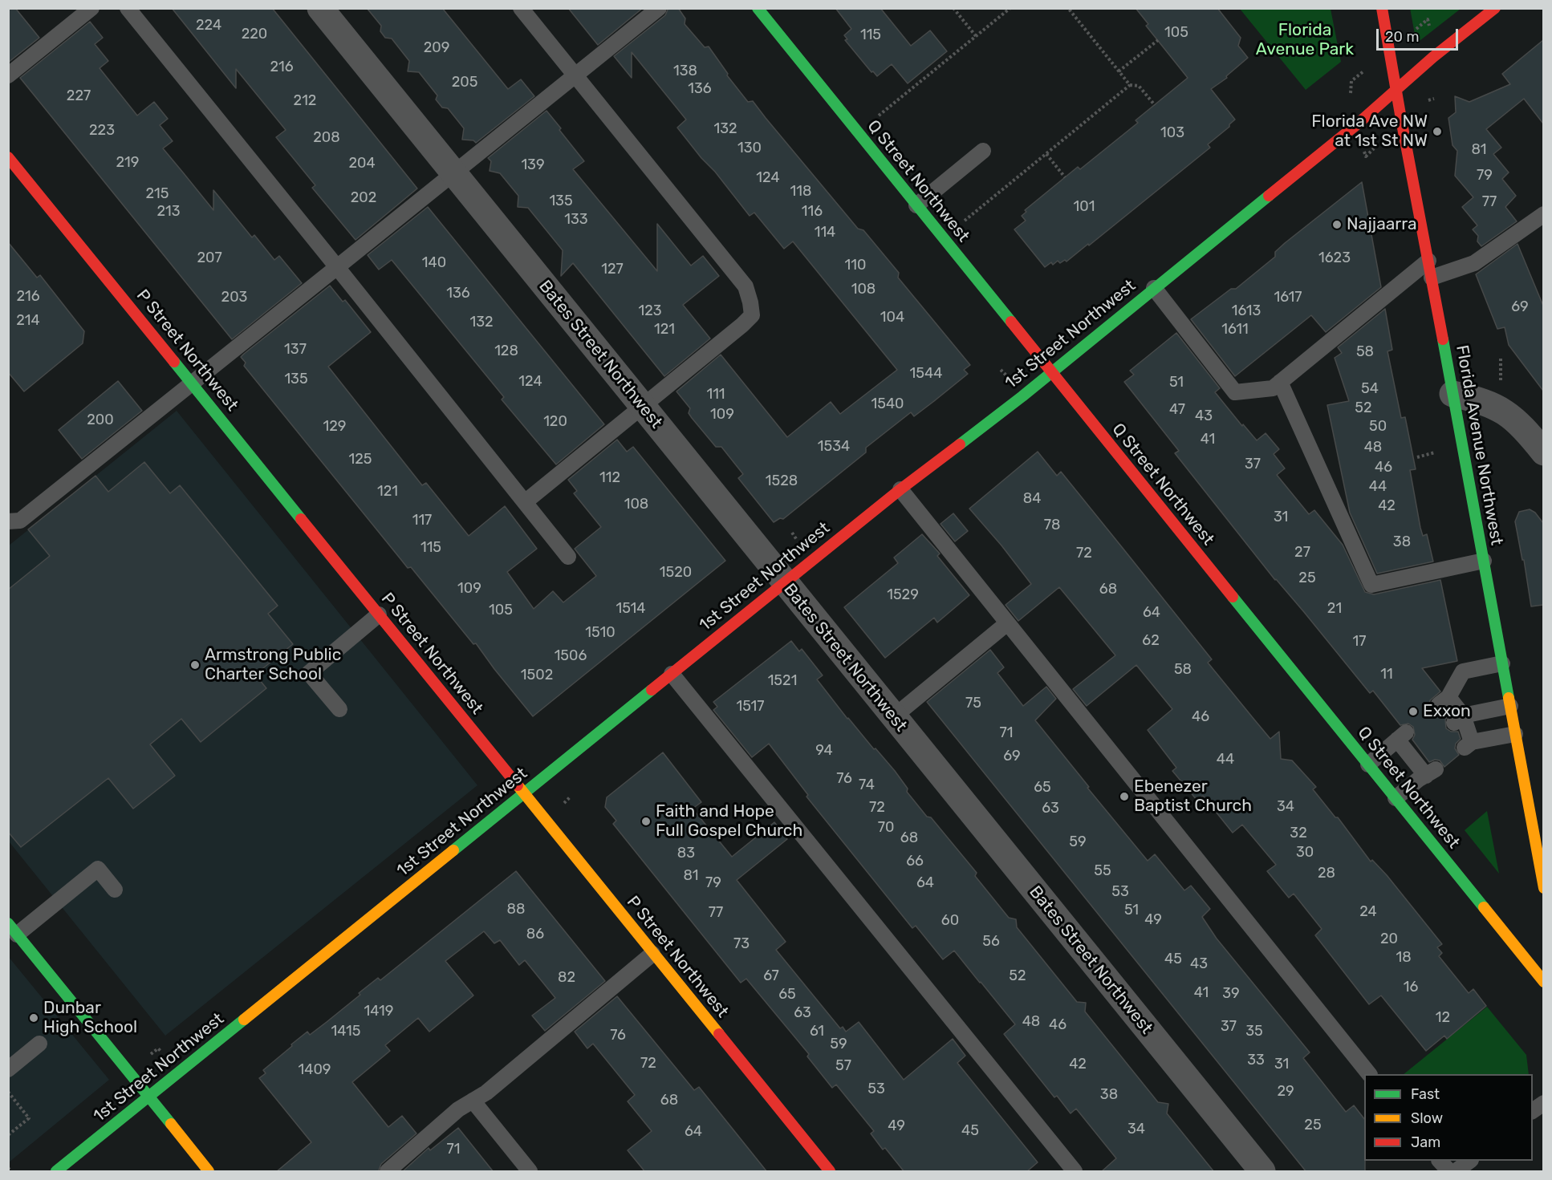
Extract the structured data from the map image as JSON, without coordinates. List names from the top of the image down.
{
  "streets": {
    "street": [
      "Q Street Northwest",
      "1st Street Northwest",
      "P Street Northwest",
      "Bates Street Northwest",
      "Florida Avenue Northwest"
    ]
  },
  "crossings": [
    ["Q Street Northwest", "1st Street Northwest"],
    ["1st Street Northwest", "P Street Northwest"],
    ["1st Street Northwest", "Bates Street Northwest"],
    ["1st Street Northwest", "Florida Avenue Northwest"]
  ],
  "parks": ["Florida Avenue Park"],
  "places": [
    "Florida Ave NW at 1st St NW",
    "Najjaarra",
    "Armstrong Public Charter School",
    "Exxon",
    "Ebenezer Baptist Church",
    "Faith and Hope Full Gospel Church",
    "Dunbar High School"
  ],
  "house_numbers": [
    "224",
    "105",
    "220",
    "115",
    "209",
    "216",
    "138",
    "205",
    "136",
    "227",
    "212",
    "132",
    "223",
    "103",
    "208",
    "130",
    "81",
    "219",
    "204",
    "139",
    "79",
    "124",
    "118",
    "215",
    "202",
    "135",
    "77",
    "101",
    "213",
    "116",
    "133",
    "114",
    "207",
    "1623",
    "140",
    "110",
    "127",
    "108",
    "136",
    "216",
    "203",
    "1617",
    "69",
    "123",
    "1613",
    "104",
    "214",
    "132",
    "121",
    "1611",
    "137",
    "128",
    "58",
    "1544",
    "135",
    "124",
    "51",
    "54",
    "111",
    "1540",
    "52",
    "47",
    "109",
    "43",
    "200",
    "120",
    "129",
    "50",
    "41",
    "1534",
    "48",
    "125",
    "37",
    "46",
    "112",
    "1528",
    "44",
    "121",
    "84",
    "108",
    "42",
    "31",
    "117",
    "78",
    "38",
    "115",
    "27",
    "72",
    "1520",
    "25",
    "109",
    "68",
    "1529",
    "1514",
    "21",
    "105",
    "64",
    "1510",
    "62",
    "17",
    "1506",
    "58",
    "11",
    "1502",
    "1521",
    "75",
    "1517",
    "46",
    "71",
    "94",
    "69",
    "44",
    "76",
    "74",
    "65",
    "34",
    "72",
    "63",
    "70",
    "32",
    "68",
    "59",
    "30",
    "83",
    "66",
    "55",
    "28",
    "81",
    "79",
    "64",
    "53",
    "88",
    "51",
    "24",
    "77",
    "49",
    "60",
    "86",
    "20",
    "56",
    "73",
    "18",
    "45",
    "43",
    "67",
    "52",
    "82",
    "16",
    "41",
    "39",
    "65",
    "1419",
    "63",
    "12",
    "48",
    "46",
    "37",
    "1415",
    "61",
    "35",
    "76",
    "59",
    "33",
    "72",
    "42",
    "31",
    "57",
    "1409",
    "53",
    "29",
    "38",
    "68",
    "25",
    "49",
    "34",
    "45",
    "64",
    "71"
  ],
  "legend": ["Fast", "Slow", "Jam"],
  "scale_bar": "20 m"
}
